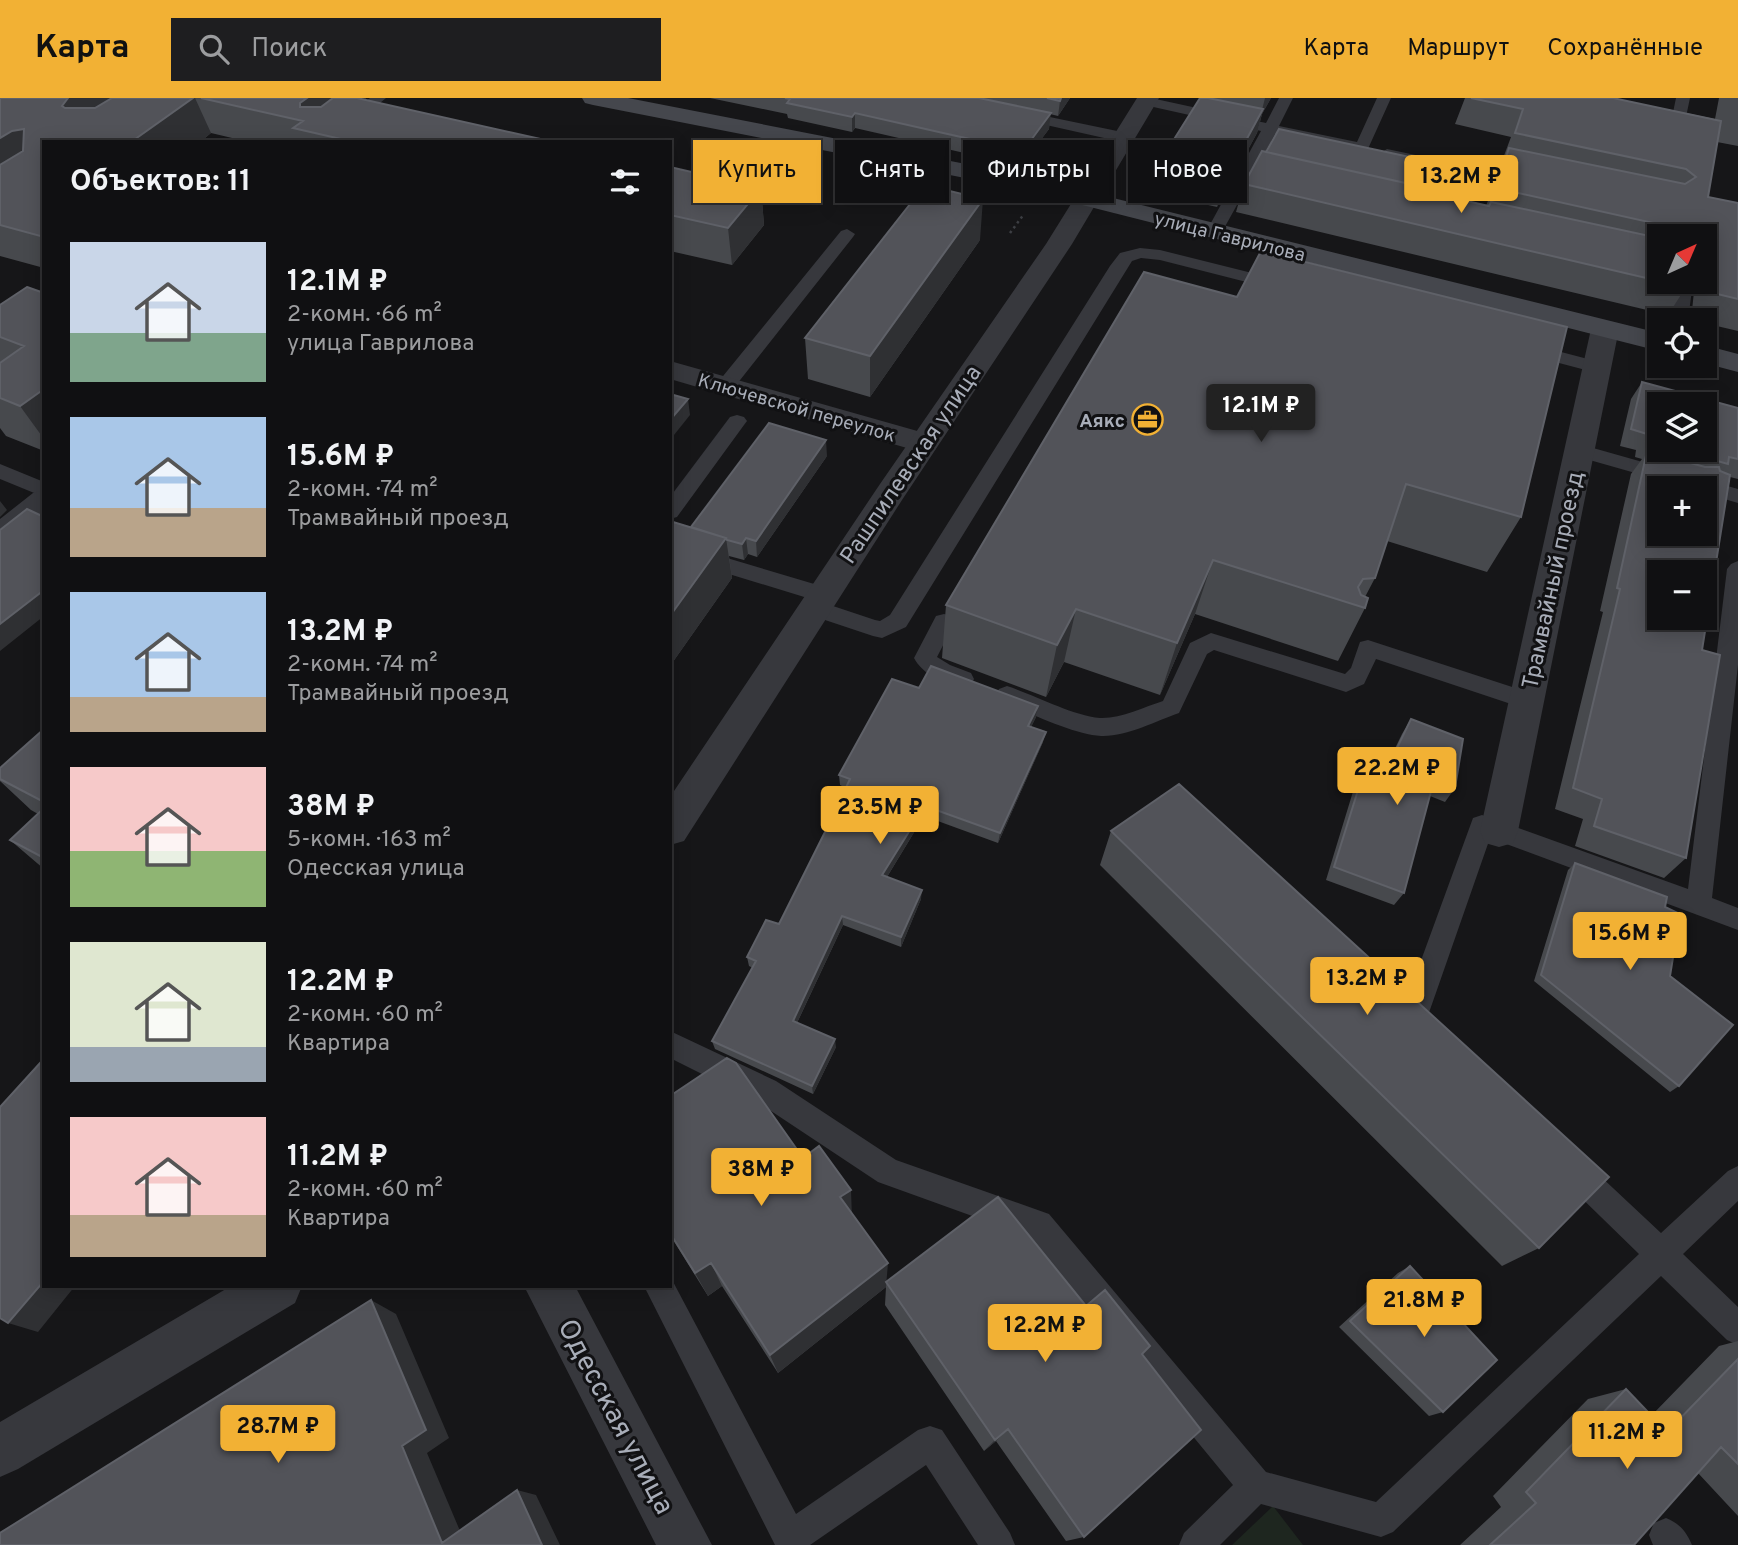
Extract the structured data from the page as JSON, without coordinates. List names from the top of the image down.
{
  "streets": {
    "main road": ["улица Гаврилова"],
    "street": [
      "Ключевской переулок",
      "Рашпилевская улица",
      "Трамвайный проезд",
      "Одесская улица"
    ]
  },
  "crossings": [
    ["улица Гаврилова", "Трамвайный проезд"],
    ["Ключевской переулок", "Рашпилевская улица"]
  ],
  "places": {
    "office": ["Аякс"]
  },
  "north": "top right",
  "page": {
    "header": "Карта",
    "search": "Поиск",
    "nav": ["Карта", "Маршрут", "Сохранённые"],
    "chip": [
      "Купить",
      "Снять",
      "Фильтры",
      "Новое"
    ],
    "heading": "Объектов: 11",
    "price": [
      "13.2M ₽",
      "12.1M ₽",
      "22.2M ₽",
      "23.5M ₽",
      "15.6M ₽",
      "13.2M ₽",
      "38M ₽",
      "21.8M ₽",
      "12.2M ₽",
      "28.7M ₽",
      "11.2M ₽"
    ],
    "map_buttons": ["+", "−"],
    "list": [
      {
        "name": "12.1M ₽",
        "note": "2-комн. · 66 m² · улица Гаврилова"
      },
      {
        "name": "15.6M ₽",
        "note": "2-комн. · 74 m² · Трамвайный проезд"
      },
      {
        "name": "13.2M ₽",
        "note": "2-комн. · 74 m² · Трамвайный проезд"
      },
      {
        "name": "38M ₽",
        "note": "5-комн. · 163 m² · Одесская улица"
      },
      {
        "name": "12.2M ₽",
        "note": "2-комн. · 60 m² · Квартира"
      },
      {
        "name": "11.2M ₽",
        "note": "2-комн. · 60 m² · Квартира"
      }
    ]
  }
}
